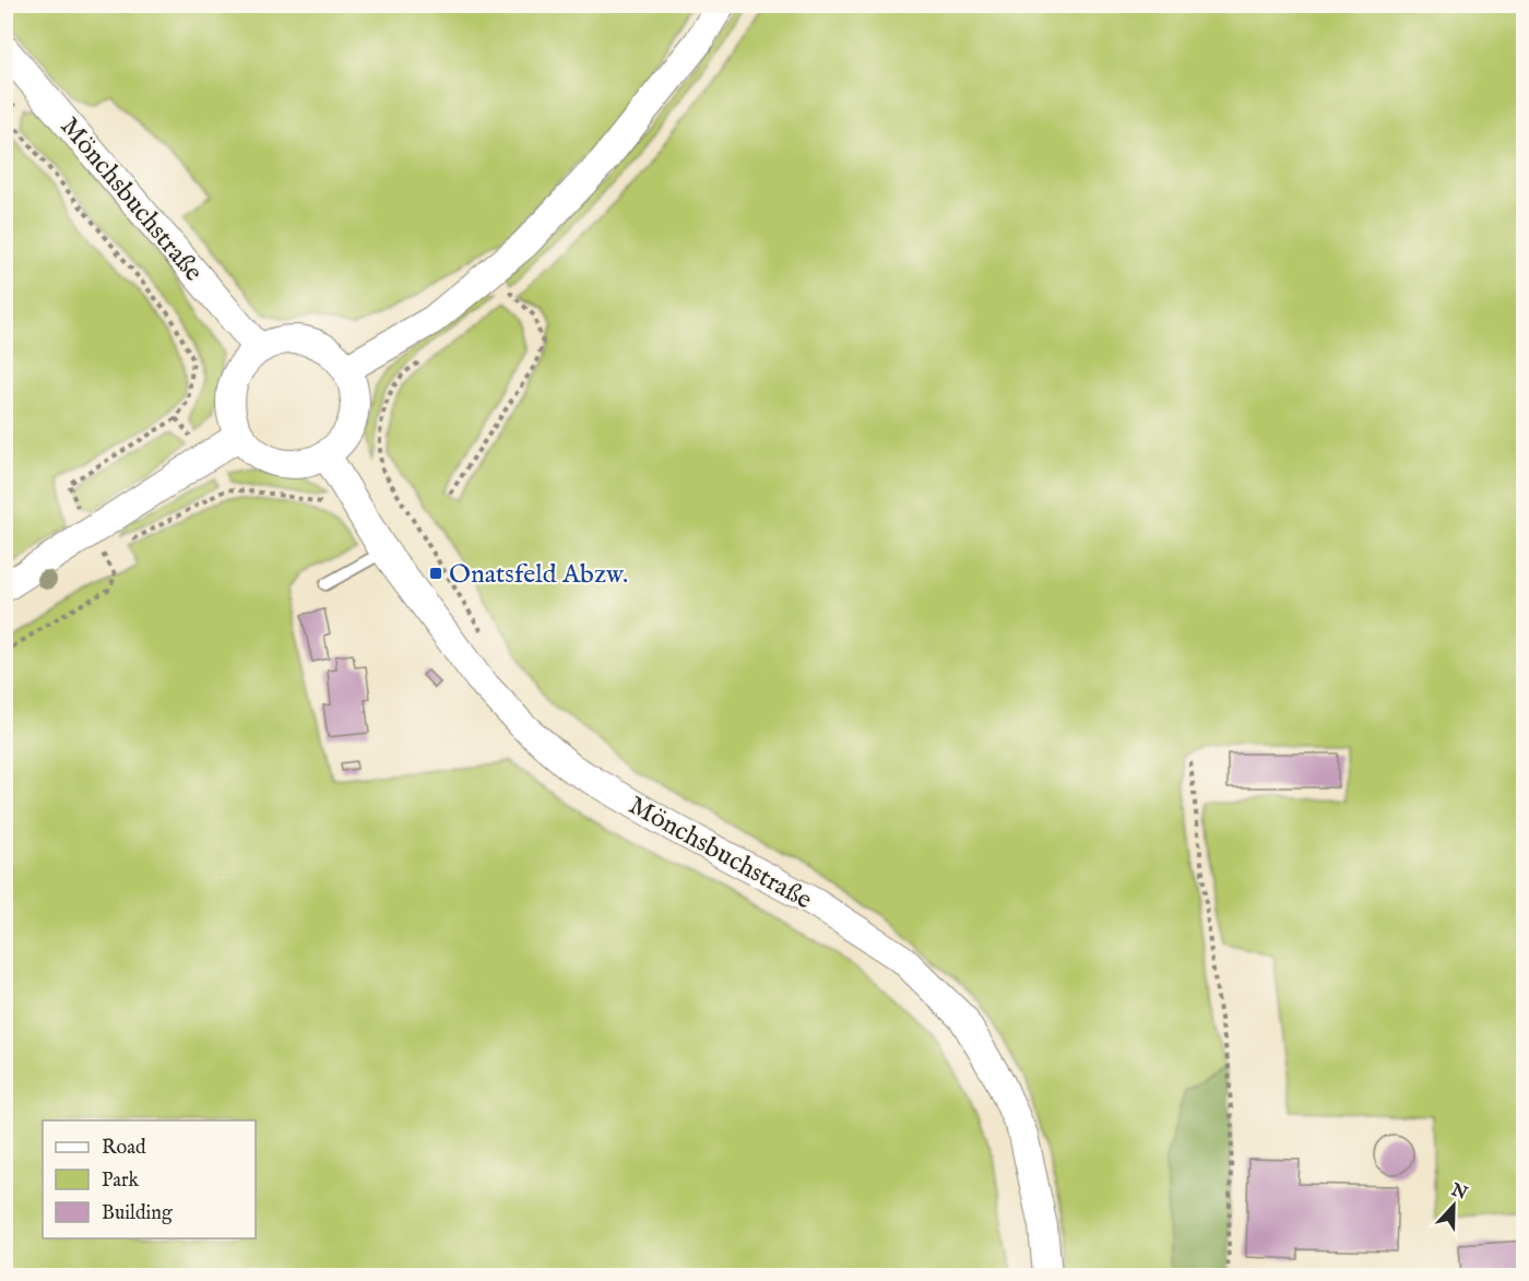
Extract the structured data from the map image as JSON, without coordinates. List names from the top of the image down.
{
  "streets": {
    "street": ["Mönchsbuchstraße"]
  },
  "places": {
    "transit": ["Onatsfeld Abzw."]
  },
  "legend": ["Road", "Park", "Building"],
  "north": "top"
}
